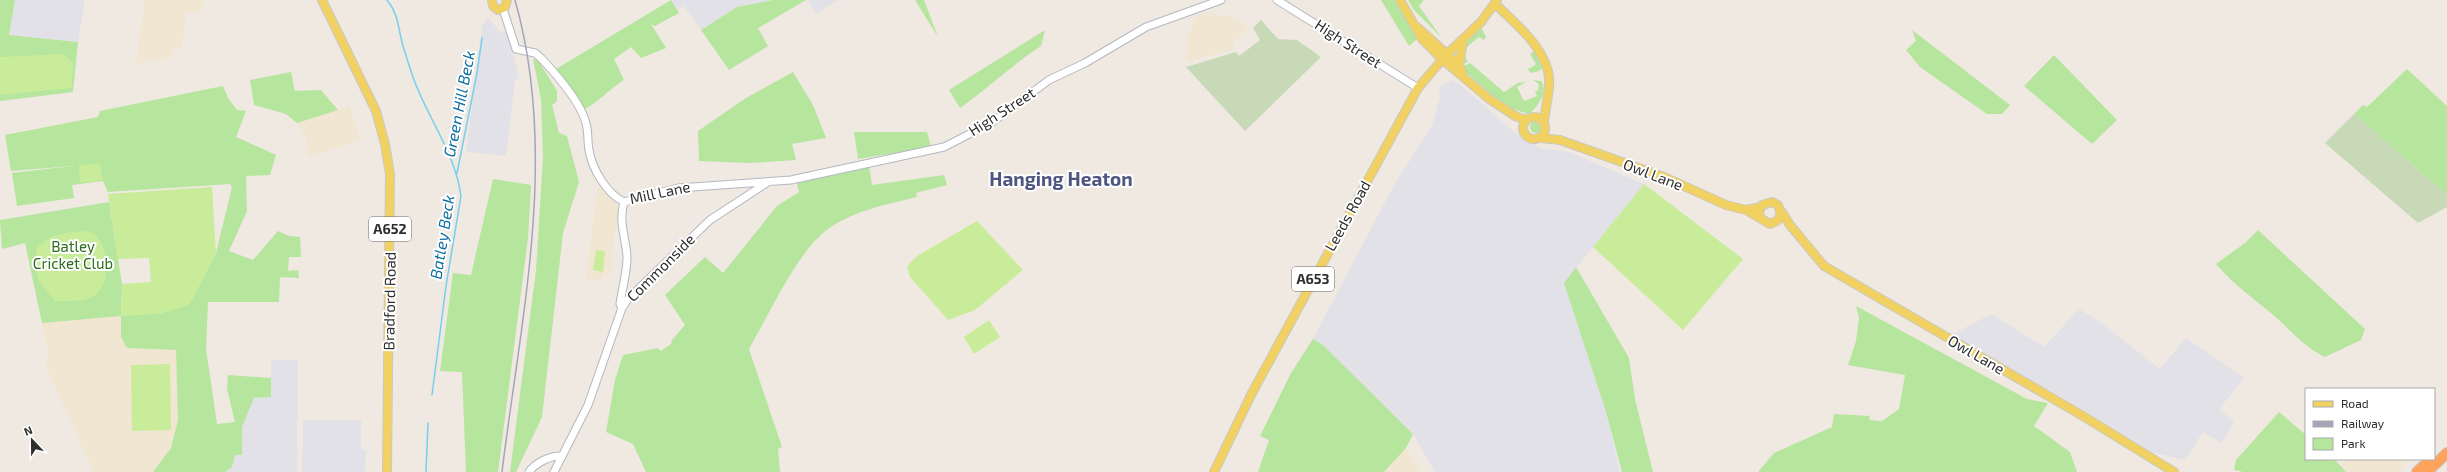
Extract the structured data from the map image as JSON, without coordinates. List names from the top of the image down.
{
  "streets": {
    "main road": [
      "Owl Lane",
      "Leeds Road",
      "A652",
      "A653",
      "Bradford Road"
    ],
    "street": ["High Street", "Mill Lane", "Commonside"]
  },
  "crossings": [
    ["High Street", "Mill Lane"],
    ["High Street", "Leeds Road"],
    ["High Street", "Commonside"],
    ["Mill Lane", "Commonside"]
  ],
  "districts": ["Hanging Heaton"],
  "water": ["Green Hill Beck", "Batley Beck"],
  "parks": ["Batley Cricket Club"],
  "legend": ["Road", "Railway", "Park"],
  "north": "top"
}
